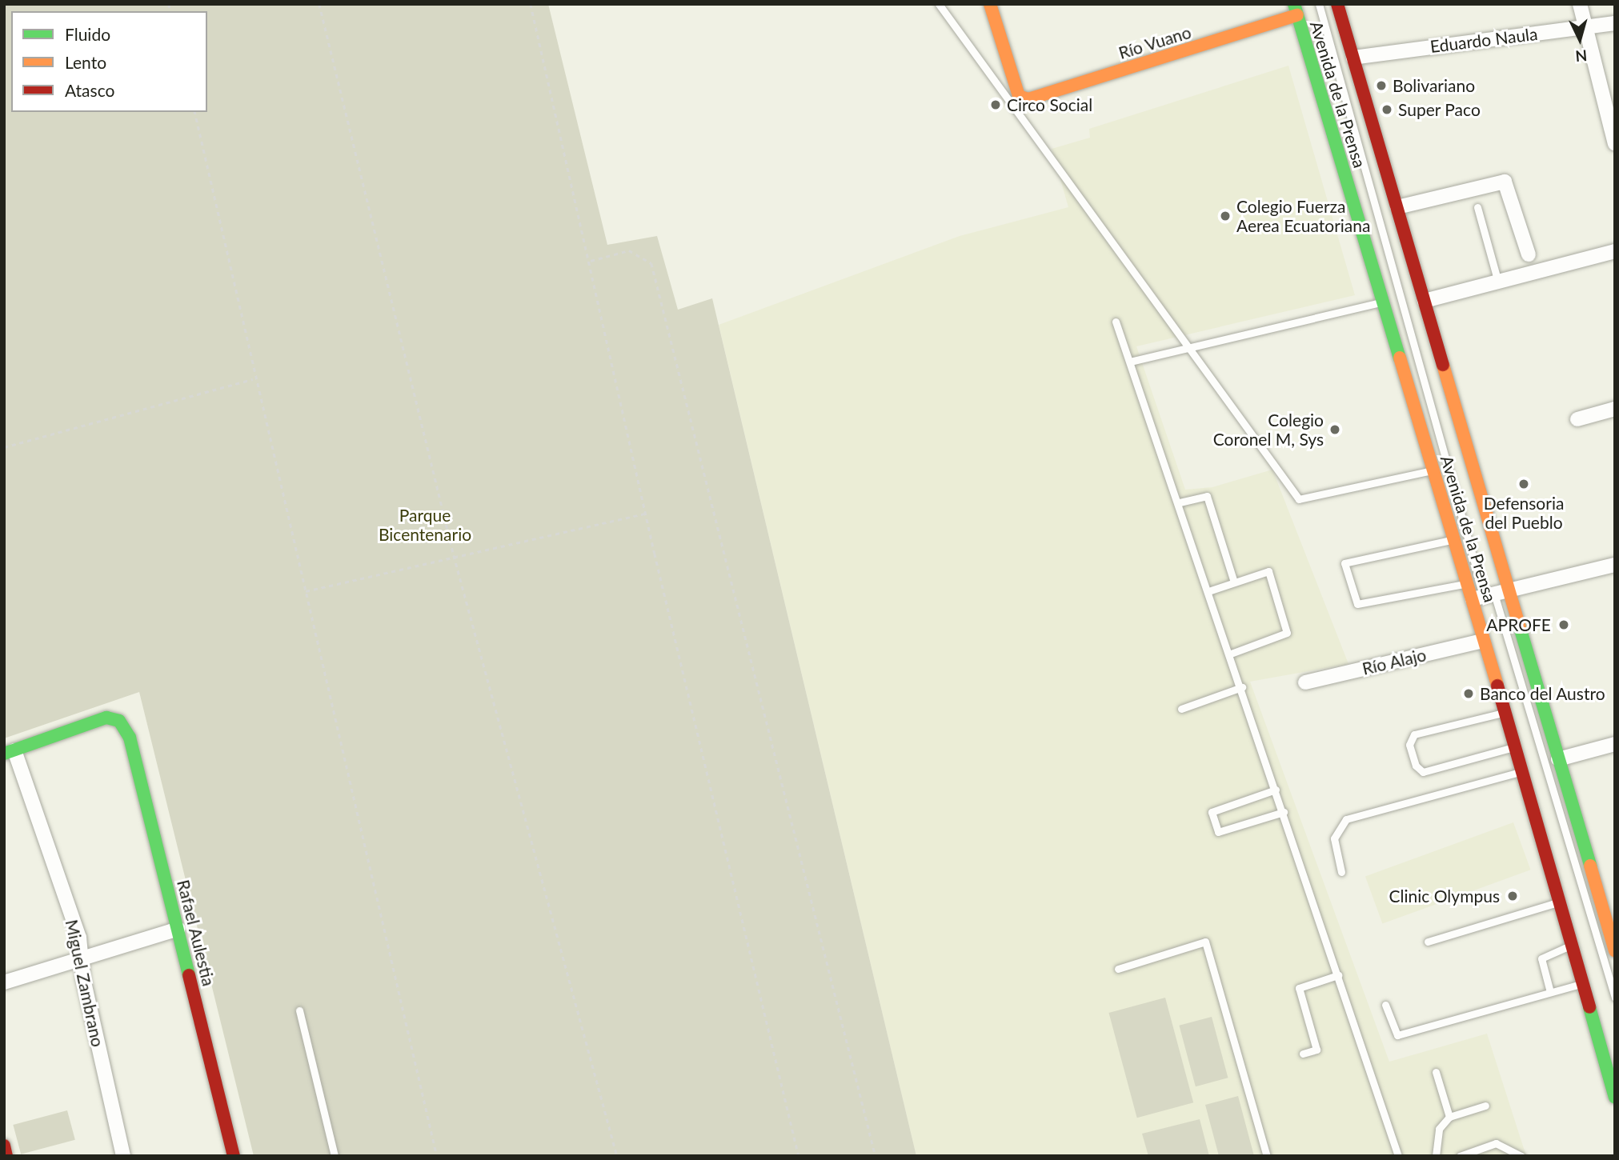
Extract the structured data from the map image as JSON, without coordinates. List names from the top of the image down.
{
  "streets": {
    "main road": ["Río Vuano", "Avenida de la Prensa", "Rafael Aulestia"],
    "street": ["Eduardo Naula", "Río Alajo", "Miguel Zambrano"]
  },
  "crossings": [
    ["Eduardo Naula", "Avenida de la Prensa"],
    ["Río Vuano", "Avenida de la Prensa"],
    ["Avenida de la Prensa", "Río Alajo"],
    ["Rafael Aulestia", "Miguel Zambrano"]
  ],
  "parks": ["Parque Bicentenario"],
  "places": [
    "Bolivariano",
    "Circo Social",
    "Super Paco",
    "Colegio Fuerza Aerea Ecuatoriana",
    "Colegio Coronel M, Sys",
    "Defensoria del Pueblo",
    "APROFE",
    "Banco del Austro",
    "Clinic Olympus"
  ],
  "legend": ["Fluido", "Lento", "Atasco"],
  "north": "bottom"
}
